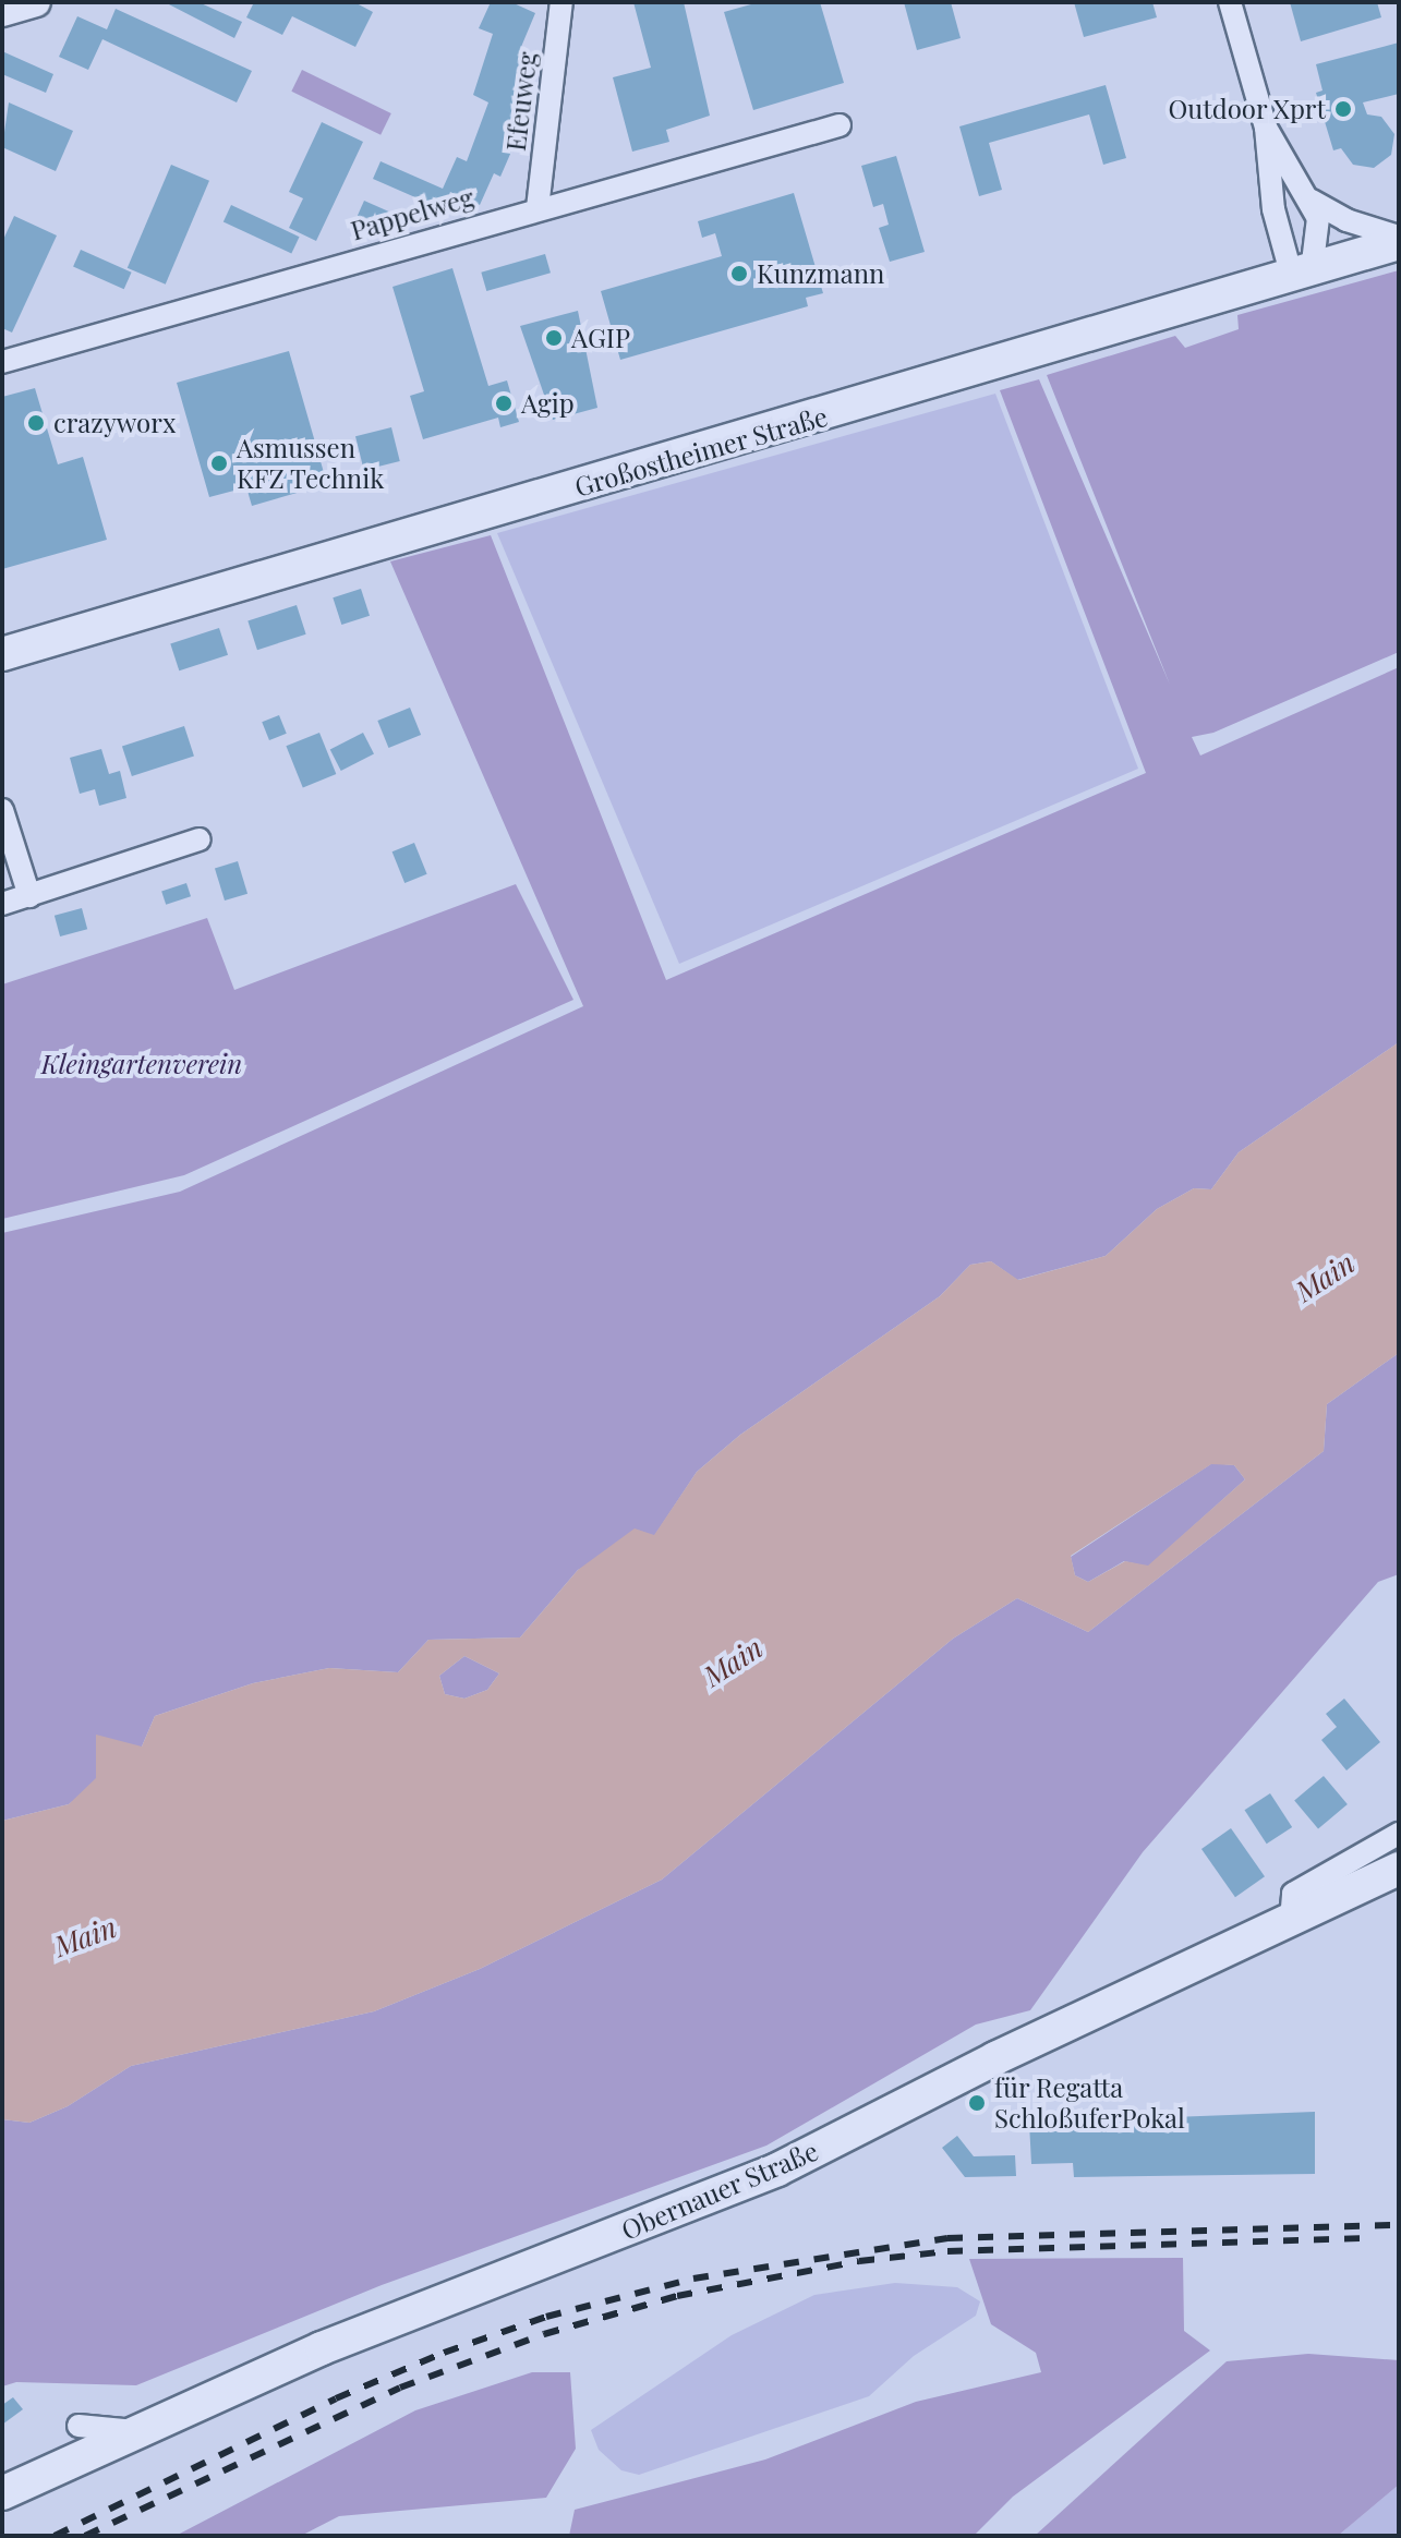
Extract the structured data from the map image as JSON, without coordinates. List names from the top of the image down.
{
  "streets": {
    "main road": ["Großostheimer Straße", "Obernauer Straße"],
    "street": ["Efeuweg", "Pappelweg"]
  },
  "crossings": [
    ["Efeuweg", "Pappelweg"]
  ],
  "water": ["Main"],
  "parks": ["Kleingartenverein"],
  "places": [
    "Outdoor Xprt",
    "Kunzmann",
    "AGIP",
    "Agip",
    "crazyworx",
    "Asmussen KFZ Technik",
    "für Regatta SchloßuferPokal"
  ]
}
